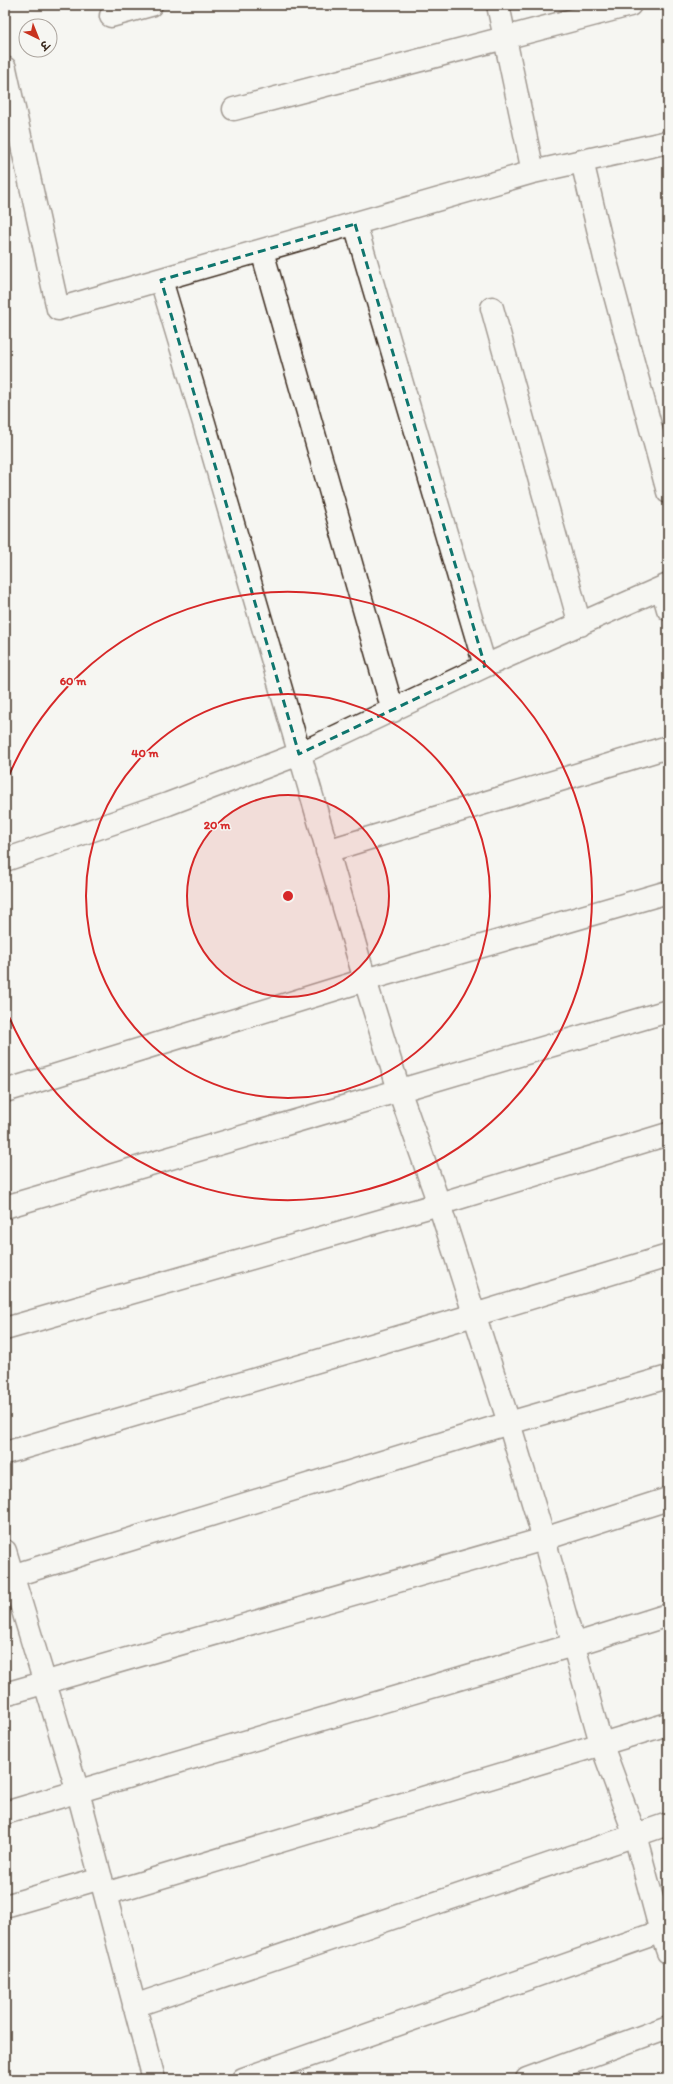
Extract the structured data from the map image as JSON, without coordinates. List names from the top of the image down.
{
  "north": "bottom right",
  "rings": ["60 m", "40 m", "20 m"]
}
